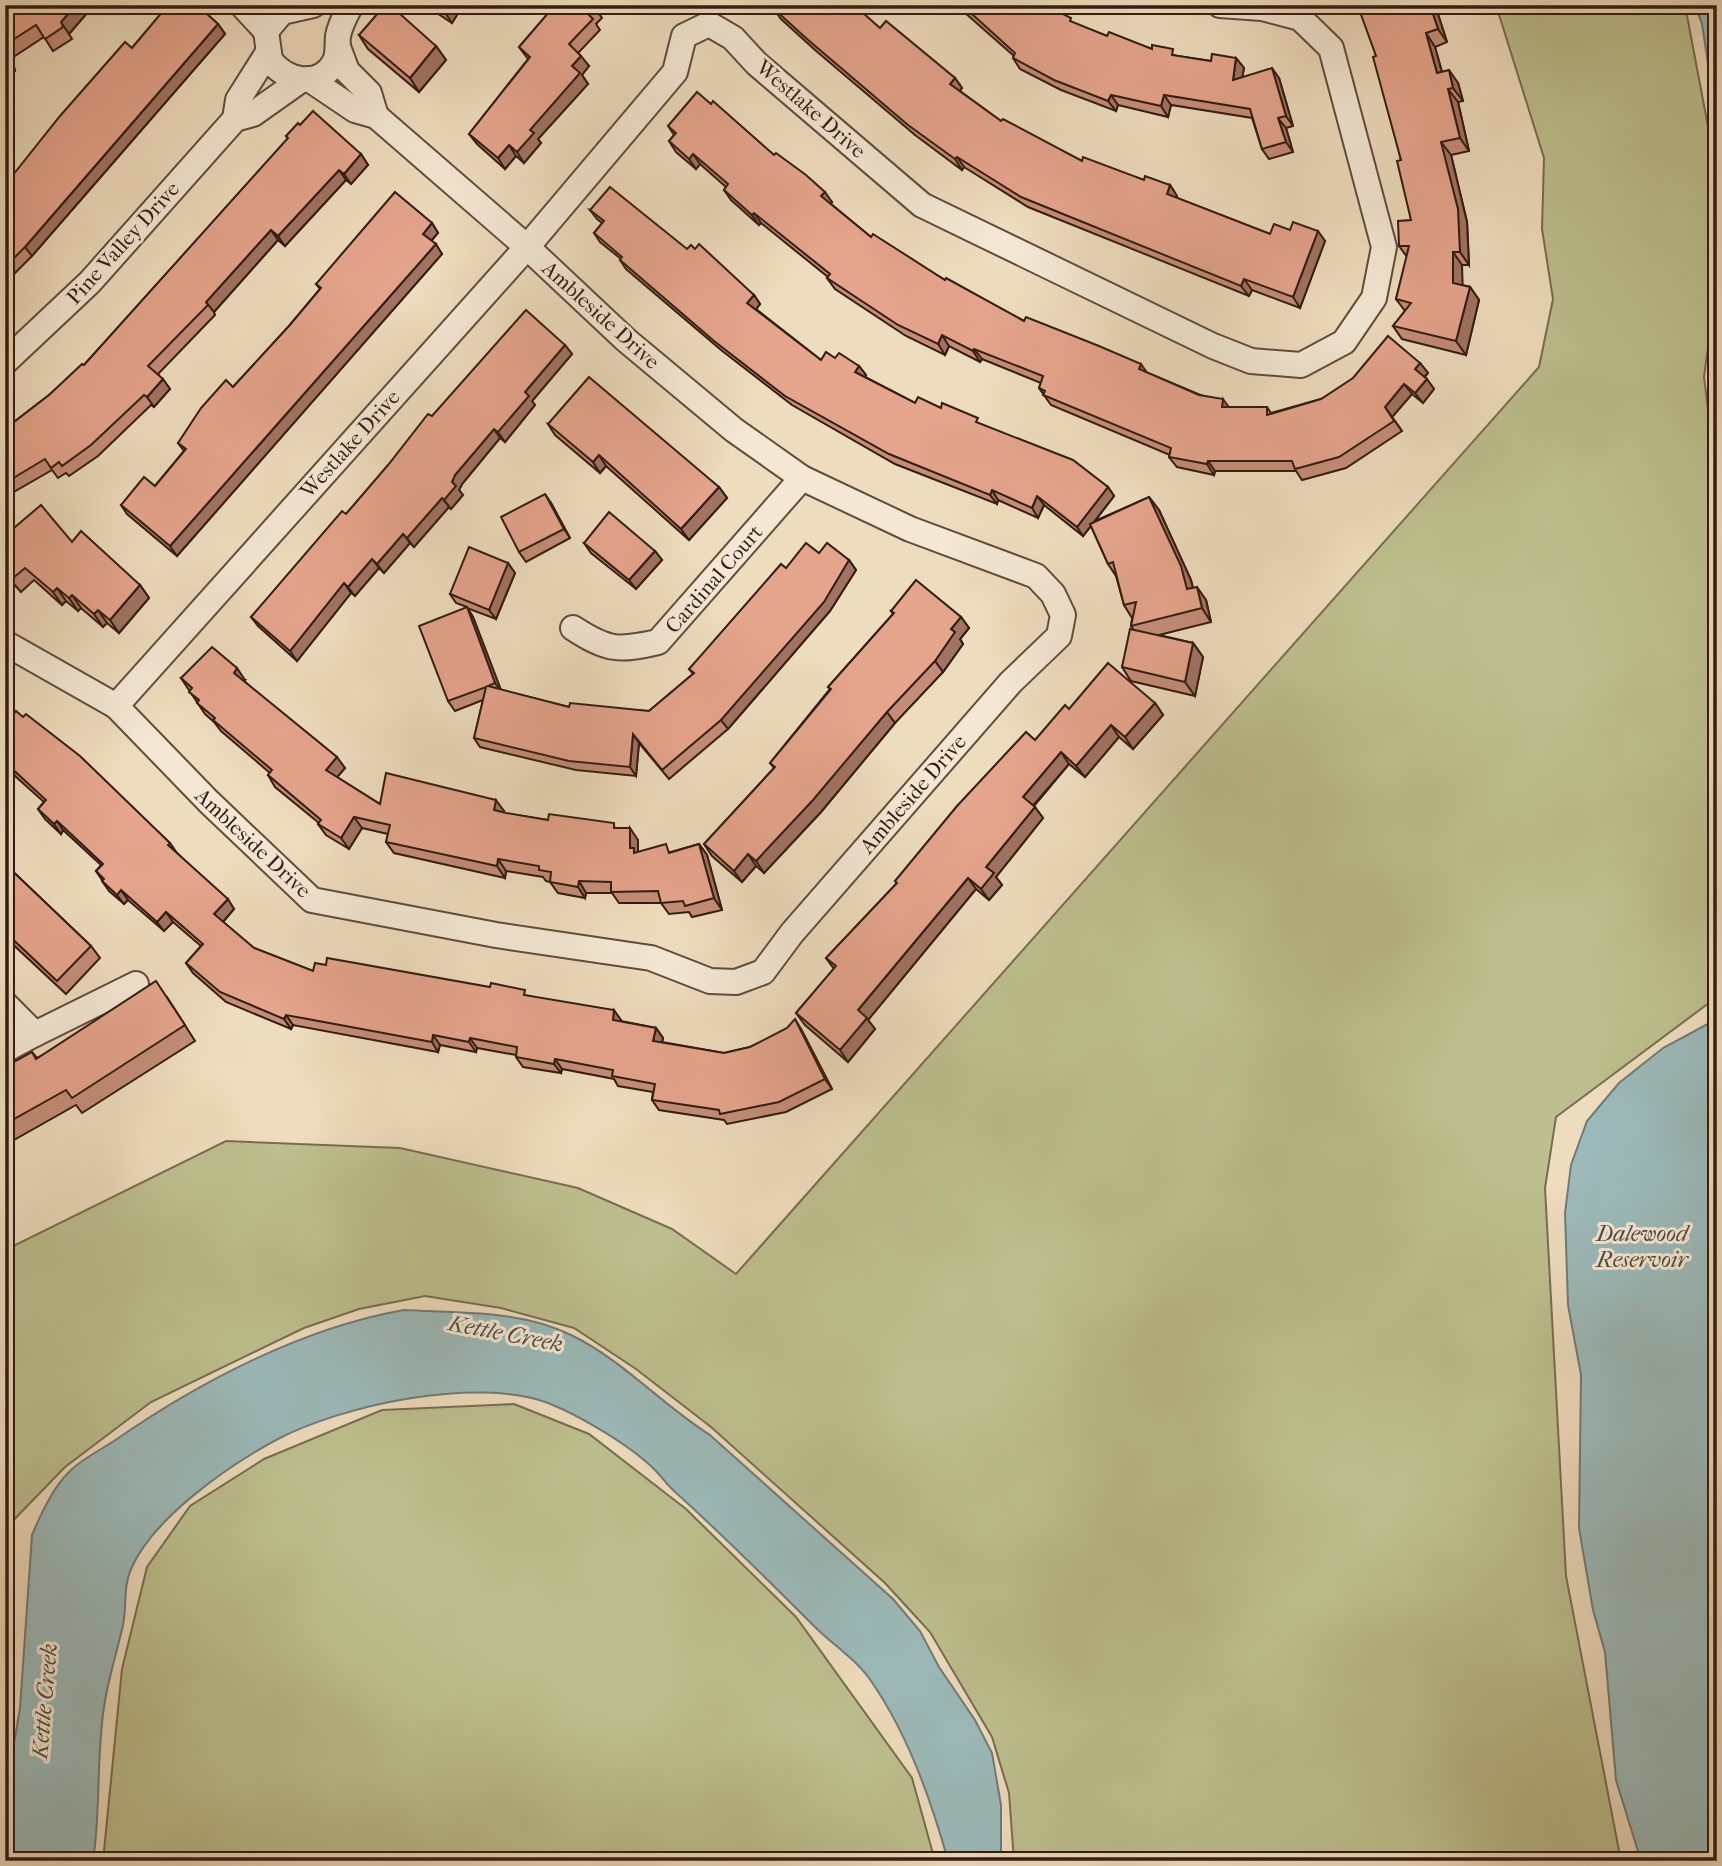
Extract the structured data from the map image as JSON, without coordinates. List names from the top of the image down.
{
  "streets": {
    "street": [
      "Westlake Drive",
      "Pine Valley Drive",
      "Ambleside Drive",
      "Cardinal Court"
    ]
  },
  "crossings": [
    ["Westlake Drive", "Ambleside Drive"],
    ["Pine Valley Drive", "Ambleside Drive"],
    ["Ambleside Drive", "Cardinal Court"]
  ],
  "water": ["Dalewood Reservoir", "Kettle Creek"]
}
